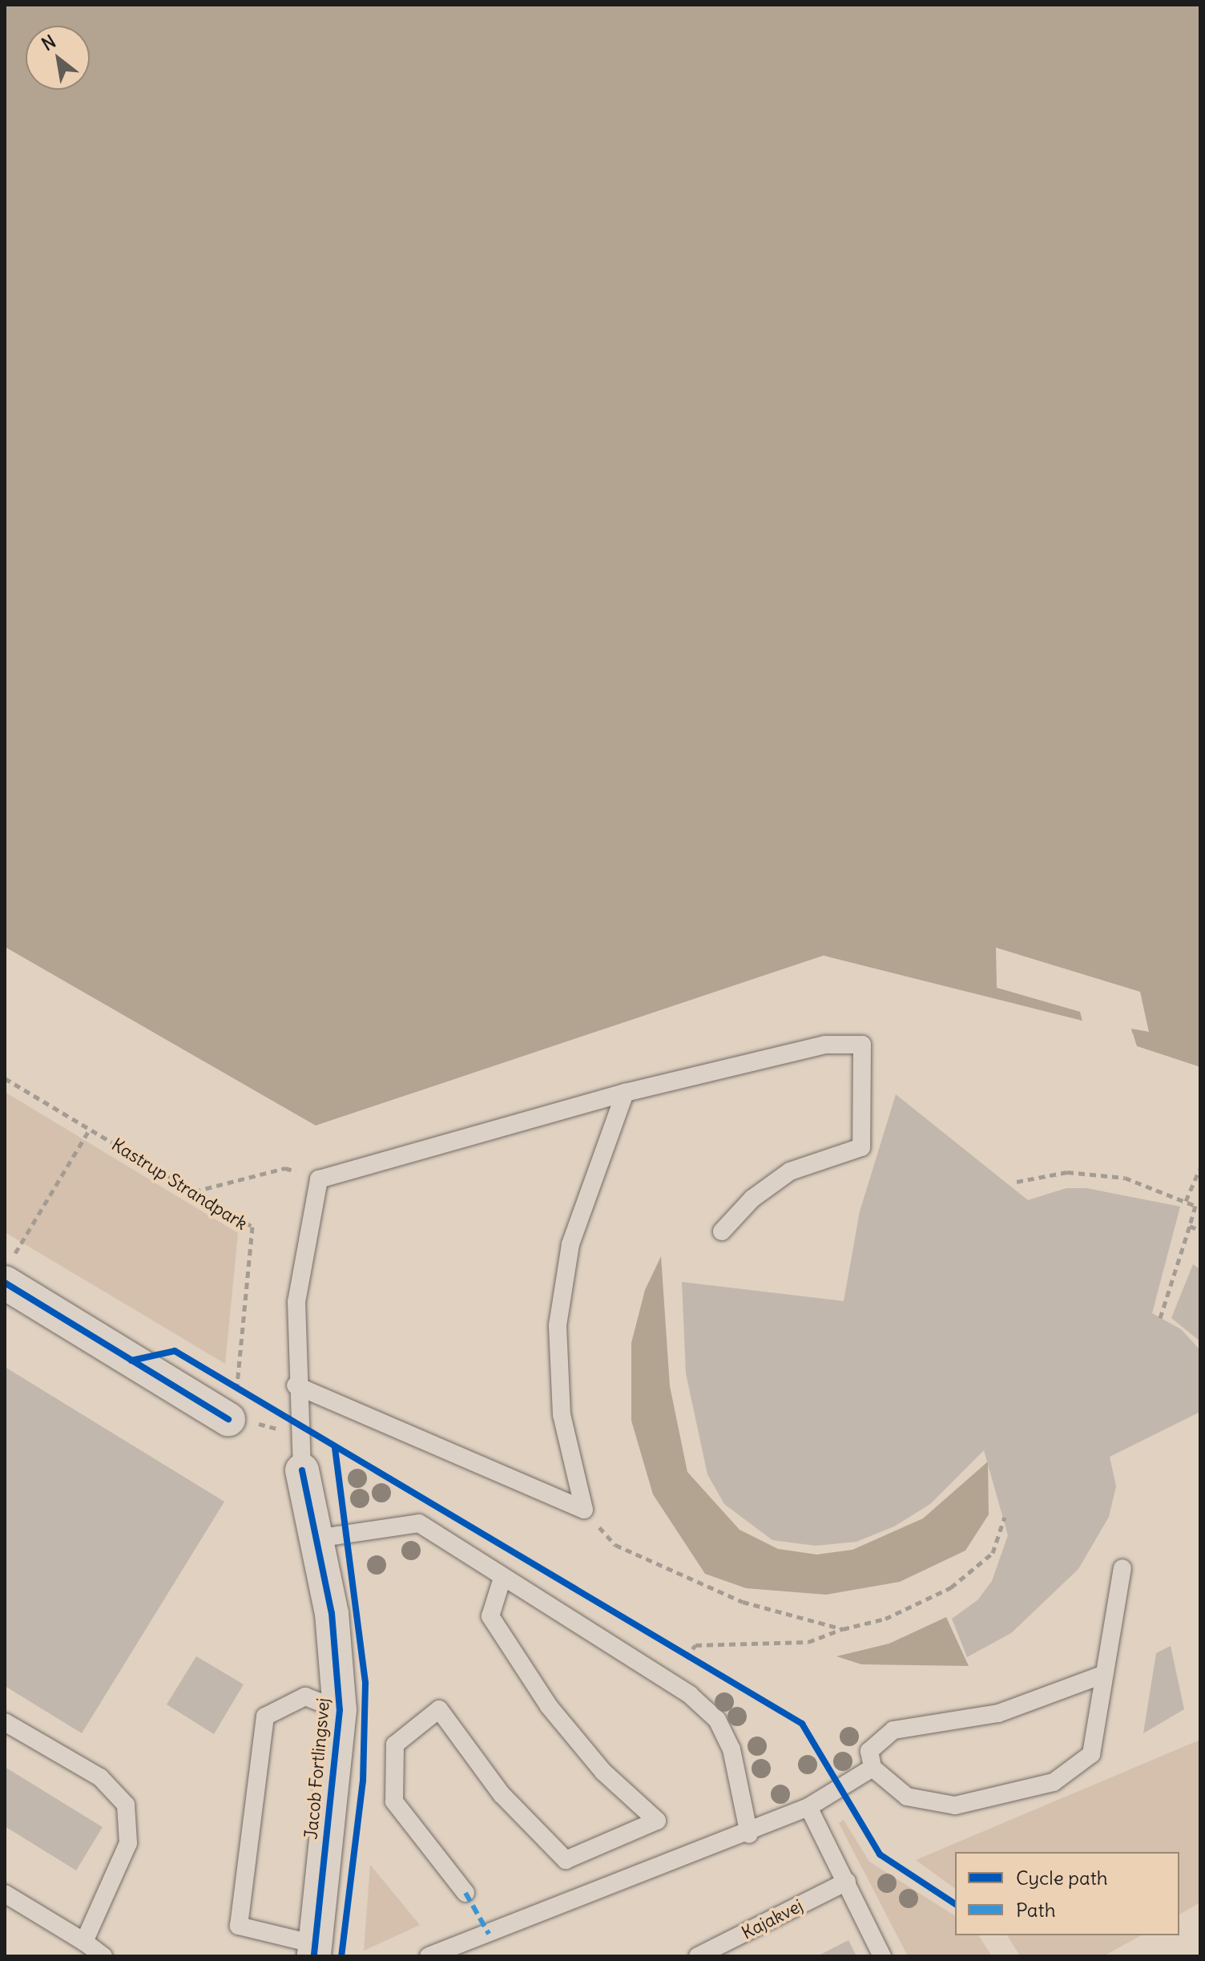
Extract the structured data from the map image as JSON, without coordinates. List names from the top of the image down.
{
  "streets": {
    "street": ["Jacob Fortlingsvej"],
    "lane": ["Kajakvej"],
    "path": ["Kastrup Strandpark"]
  },
  "legend": ["Cycle path", "Path"],
  "north": "top left"
}
